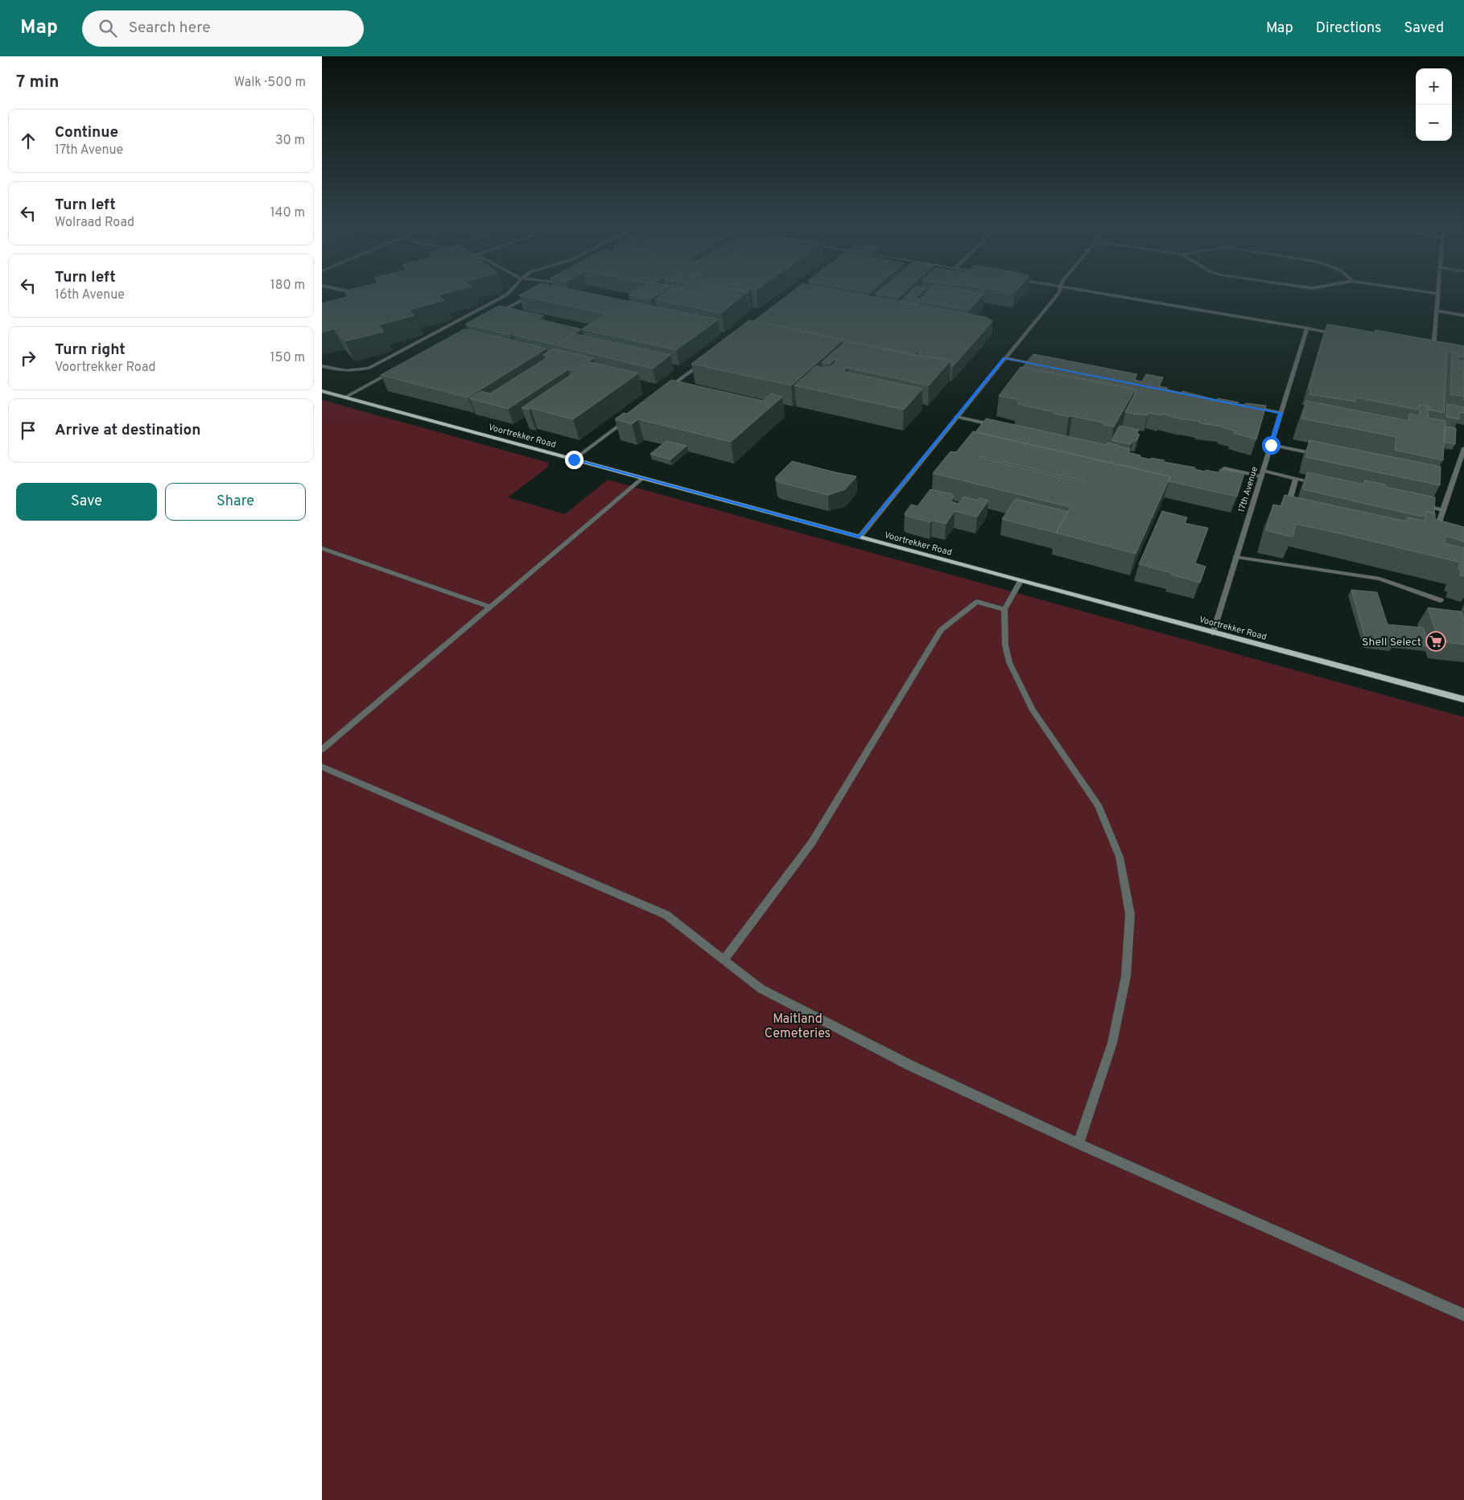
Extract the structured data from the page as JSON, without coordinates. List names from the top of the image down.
{
  "streets": {
    "main road": ["Voortrekker Road"],
    "street": ["17th Avenue"]
  },
  "crossings": [
    ["Voortrekker Road", "17th Avenue"]
  ],
  "parks": ["Maitland Cemeteries"],
  "places": {
    "supermarket": ["Shell Select"]
  },
  "page": {
    "header": "Map",
    "search": "Search here",
    "nav": ["Map", "Directions", "Saved"],
    "heading": ["7 min", "Walk · 500 m"],
    "map_buttons": ["+", "−"],
    "list": [
      ["Continue", "17th Avenue", "30 m"],
      ["Turn left", "Wolraad Road", "140 m"],
      ["Turn left", "16th Avenue", "180 m"],
      ["Turn right", "Voortrekker Road", "150 m"],
      "Arrive at destination"
    ],
    "buttons": ["Save", "Share"]
  }
}
